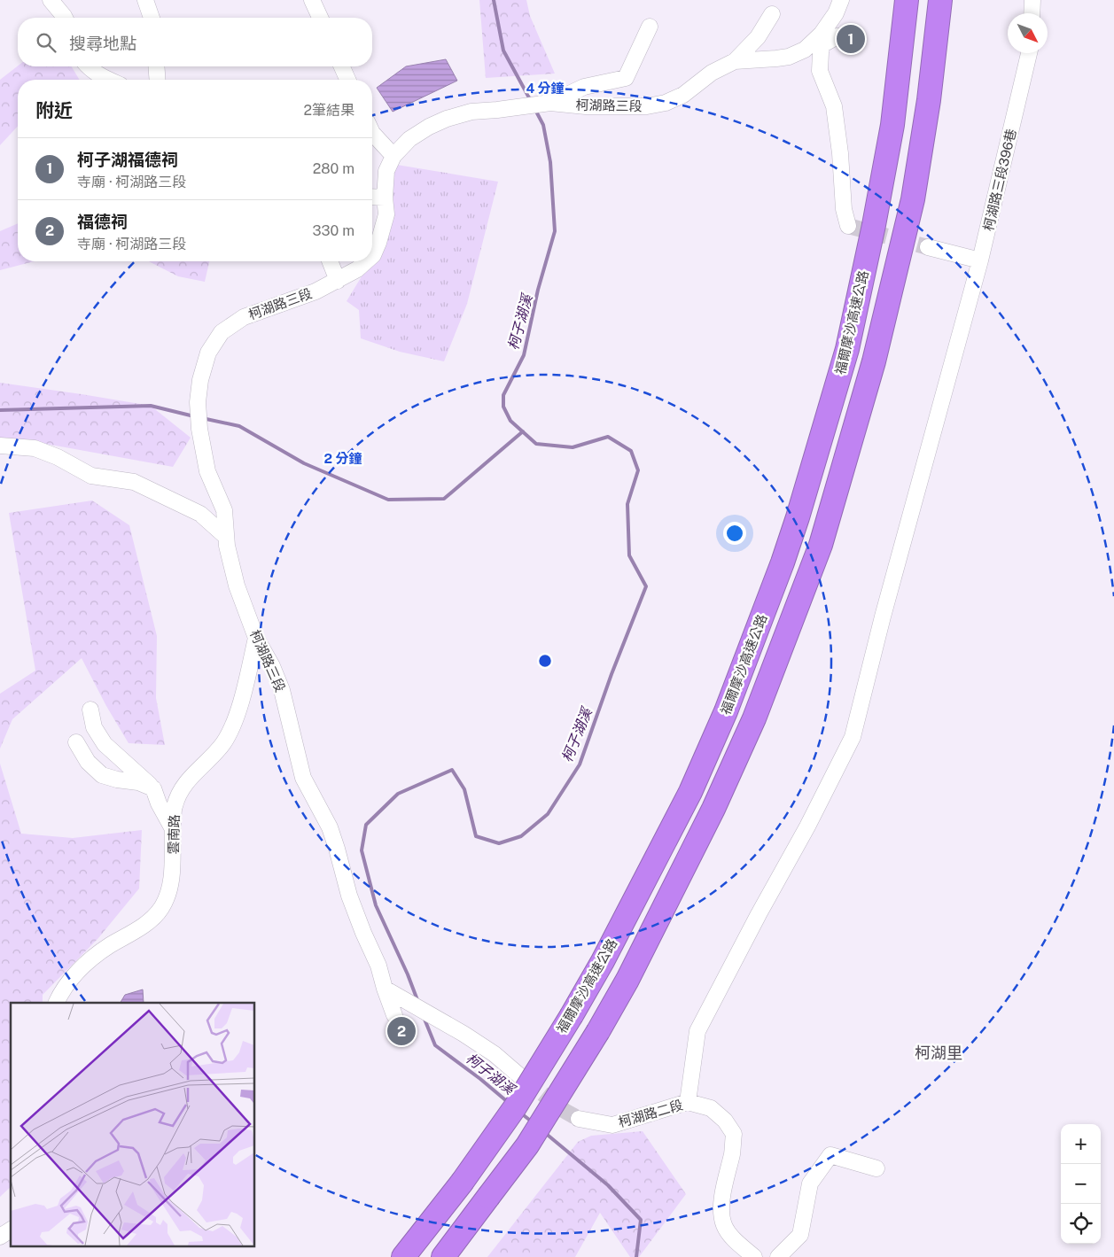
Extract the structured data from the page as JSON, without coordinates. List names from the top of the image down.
{
  "streets": {
    "highway": ["福爾摩沙高速公路"],
    "street": [
      "柯湖路三段",
      "柯湖路三段396巷",
      "雲南路",
      "柯湖路二段"
    ]
  },
  "crossings": [
    ["柯湖路三段", "雲南路"],
    ["柯湖路三段396巷", "柯湖路二段"]
  ],
  "districts": ["柯湖里"],
  "water": ["柯子湖溪"],
  "north": "bottom right",
  "page": {
    "search": "搜尋地點",
    "pins": ["1", "2"],
    "heading": ["附近", "2筆結果"],
    "list": [
      {
        "mark": "1",
        "name": "柯子湖福德祠",
        "note": "寺廟 · 柯湖路三段",
        "value": "280 m"
      },
      {
        "mark": "2",
        "name": "福德祠",
        "note": "寺廟 · 柯湖路三段",
        "value": "330 m"
      }
    ],
    "map_buttons": ["+", "−"]
  },
  "rings": ["4 分鐘", "2 分鐘"]
}
